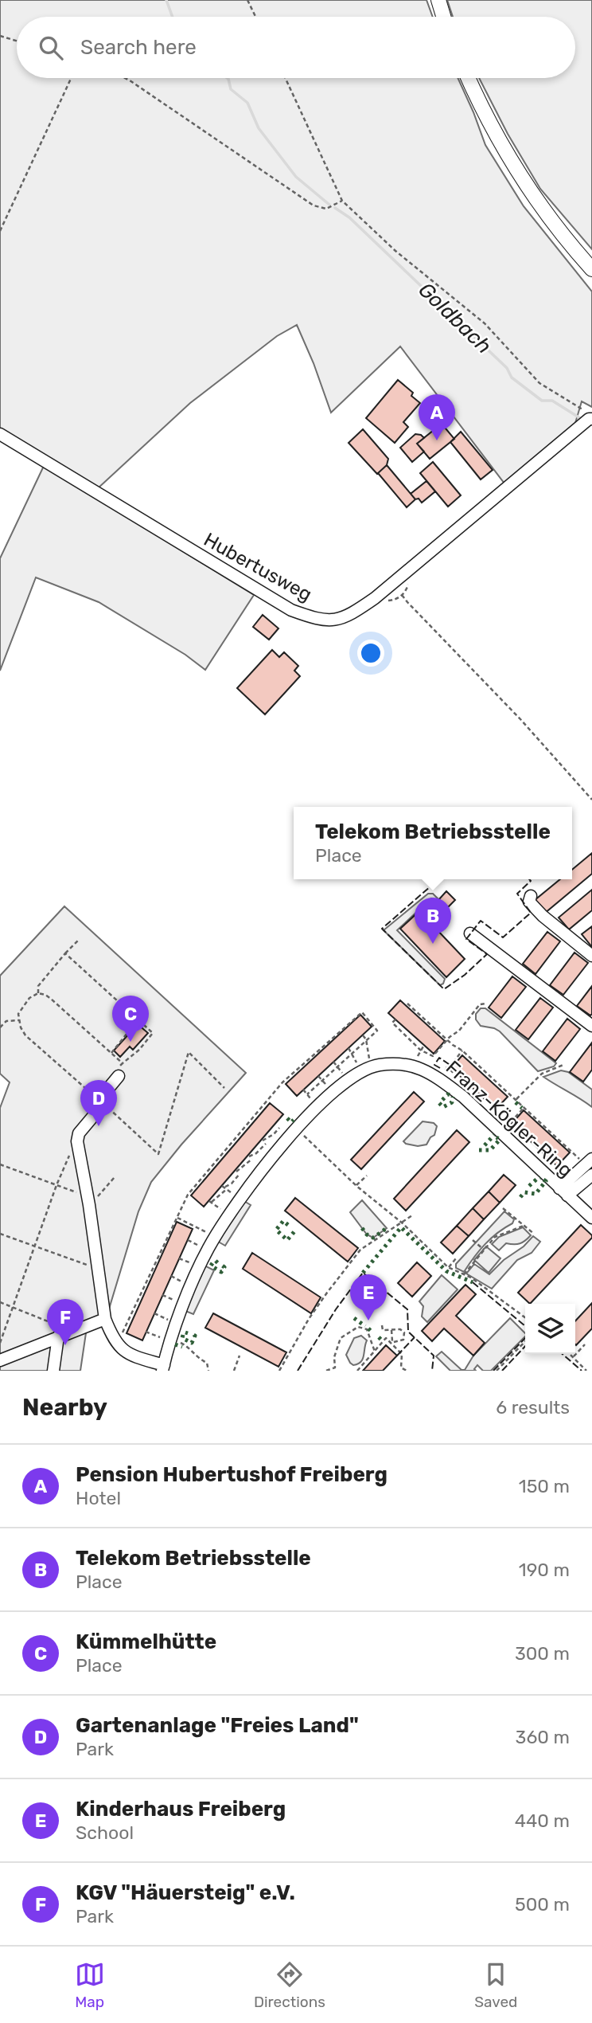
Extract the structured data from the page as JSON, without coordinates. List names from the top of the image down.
{
  "streets": {
    "street": ["Hubertusweg", "Franz-Kögler-Ring"]
  },
  "water": ["Goldbach"],
  "page": {
    "search": "Search here",
    "pins": [
      "A",
      "B",
      "C",
      "D",
      "E",
      "F"
    ],
    "popup": ["Telekom Betriebsstelle", "Place"],
    "heading": ["Nearby", "6 results"],
    "list": [
      {
        "mark": "A",
        "name": "Pension Hubertushof Freiberg",
        "note": "Hotel",
        "value": "150 m"
      },
      {
        "mark": "B",
        "name": "Telekom Betriebsstelle",
        "note": "Place",
        "value": "190 m"
      },
      {
        "mark": "C",
        "name": "Kümmelhütte",
        "note": "Place",
        "value": "300 m"
      },
      {
        "mark": "D",
        "name": "Gartenanlage \"Freies Land\"",
        "note": "Park",
        "value": "360 m"
      },
      {
        "mark": "E",
        "name": "Kinderhaus Freiberg",
        "note": "School",
        "value": "440 m"
      },
      {
        "mark": "F",
        "name": "KGV \"Häuersteig\" e.V.",
        "note": "Park",
        "value": "500 m"
      }
    ],
    "nav": ["Map", "Directions", "Saved"]
  }
}
